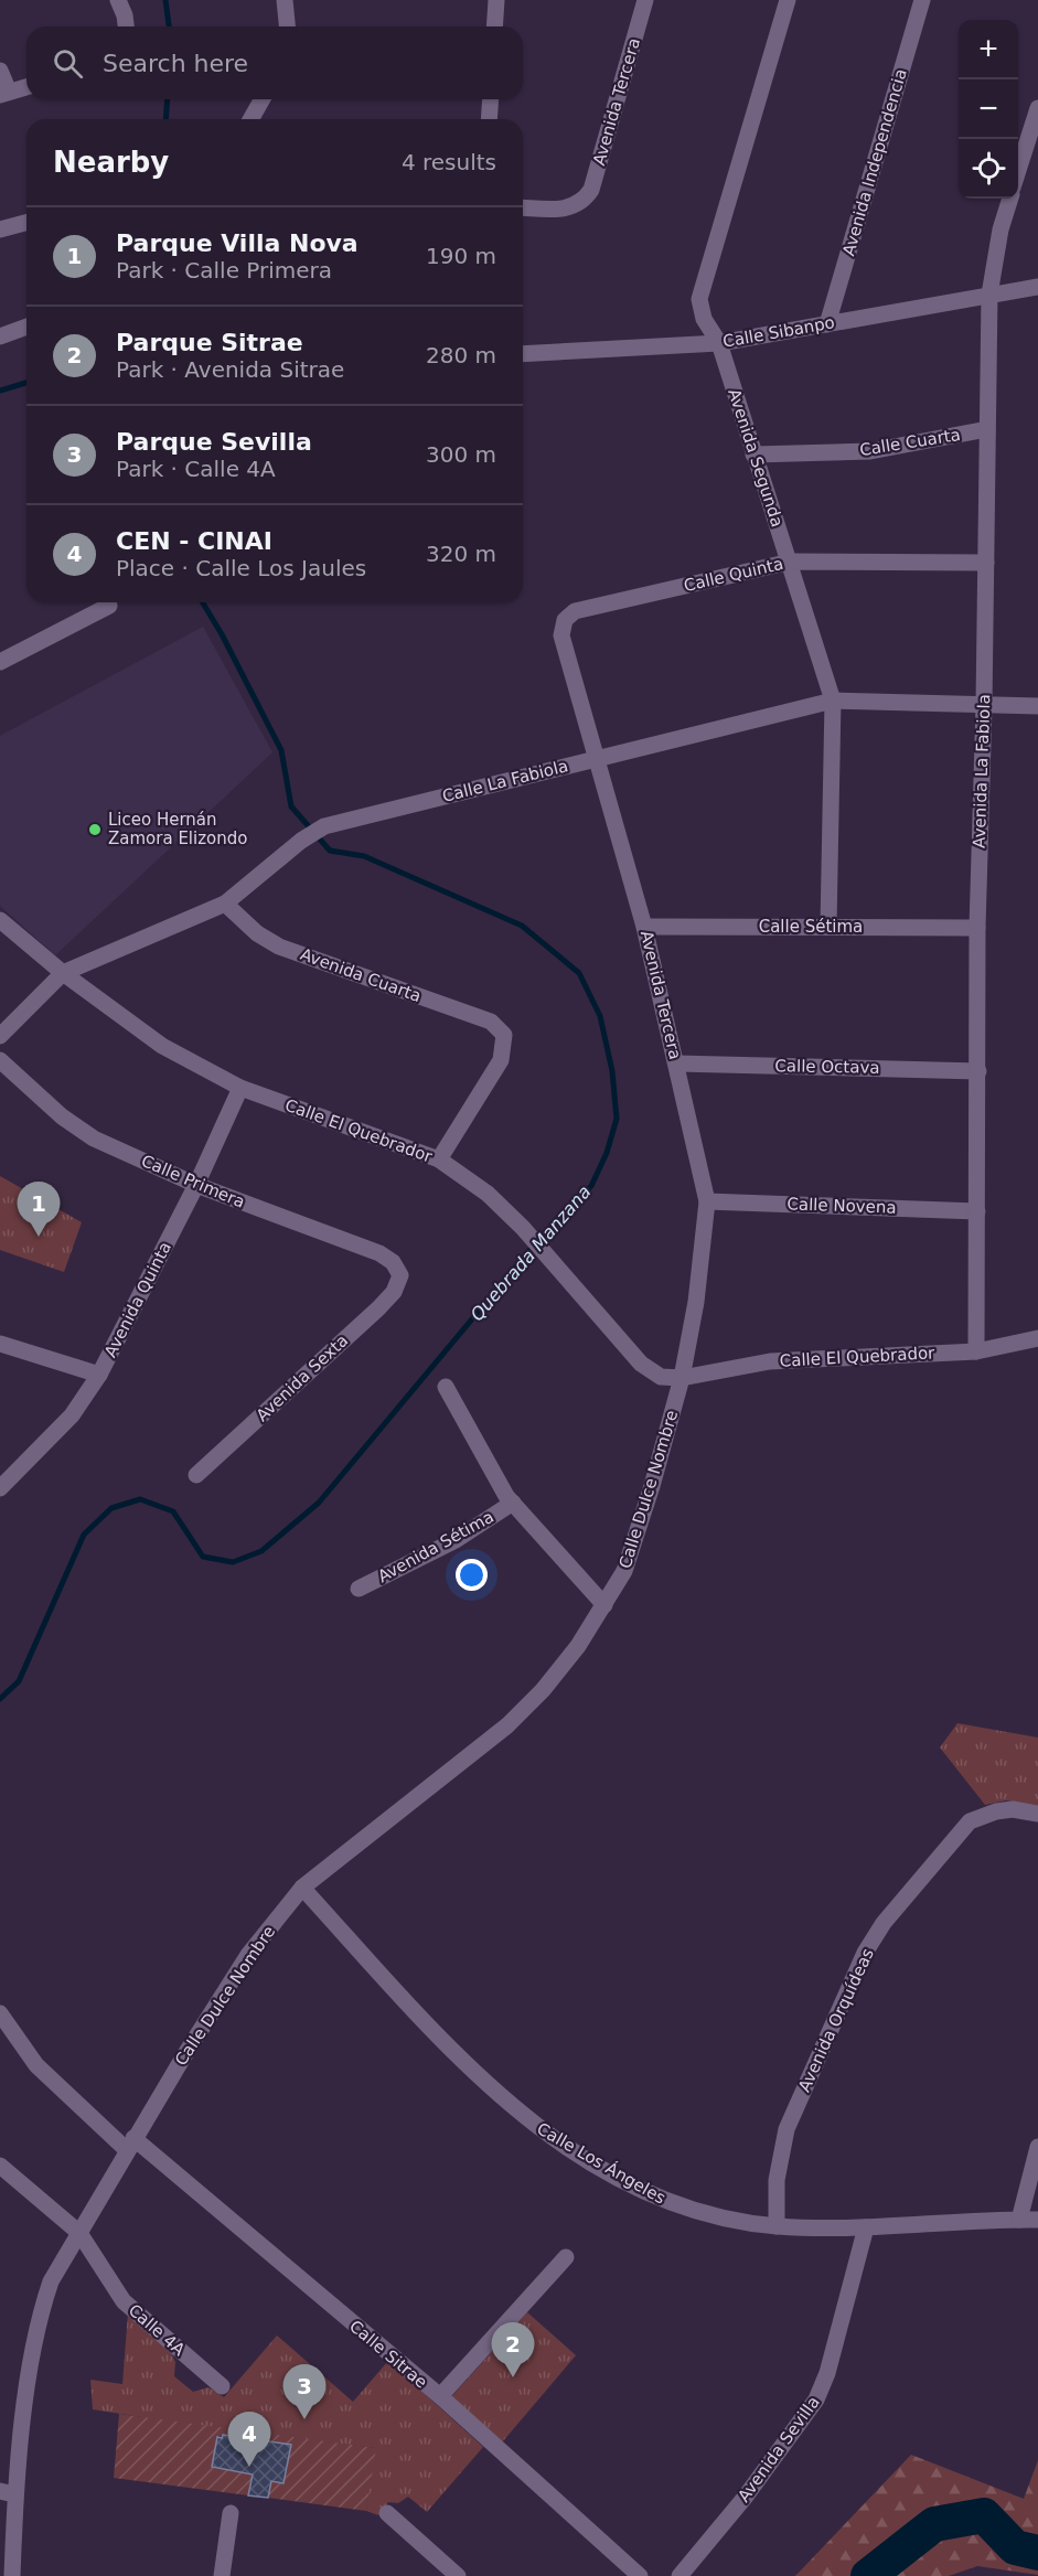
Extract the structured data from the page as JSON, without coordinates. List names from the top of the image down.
{
  "streets": {
    "street": [
      "Avenida Tercera",
      "Avenida Independencia",
      "Calle Sibanpo",
      "Calle Cuarta",
      "Avenida Segunda",
      "Calle Quinta",
      "Avenida La Fabiola",
      "Calle La Fabiola",
      "Calle Sétima",
      "Avenida Cuarta",
      "Calle Octava",
      "Calle El Quebrador",
      "Calle Primera",
      "Calle Novena",
      "Avenida Quinta",
      "Avenida Sexta",
      "Calle Dulce Nombre",
      "Avenida Sétima",
      "Avenida Orquídeas",
      "Calle Los Ángeles",
      "Calle 4A",
      "Calle Sitrae",
      "Avenida Sevilla"
    ]
  },
  "crossings": [
    ["Avenida Tercera", "Calle Quinta"],
    ["Avenida Tercera", "Calle La Fabiola"],
    ["Avenida Tercera", "Calle Sétima"],
    ["Avenida Tercera", "Calle Octava"],
    ["Avenida Tercera", "Calle El Quebrador"],
    ["Avenida Tercera", "Calle Novena"],
    ["Avenida Tercera", "Calle Dulce Nombre"],
    ["Avenida Independencia", "Calle Sibanpo"],
    ["Calle Sibanpo", "Avenida Segunda"],
    ["Calle Sibanpo", "Avenida La Fabiola"],
    ["Calle Cuarta", "Avenida Segunda"],
    ["Calle Cuarta", "Avenida La Fabiola"],
    ["Avenida Segunda", "Calle Quinta"],
    ["Avenida Segunda", "Calle La Fabiola"],
    ["Avenida Segunda", "Calle Sétima"],
    ["Calle Quinta", "Avenida La Fabiola"],
    ["Avenida La Fabiola", "Calle La Fabiola"],
    ["Avenida La Fabiola", "Calle Sétima"],
    ["Avenida La Fabiola", "Calle Octava"],
    ["Avenida La Fabiola", "Calle El Quebrador"],
    ["Avenida La Fabiola", "Calle Novena"],
    ["Calle La Fabiola", "Avenida Cuarta"],
    ["Calle La Fabiola", "Calle El Quebrador"],
    ["Avenida Cuarta", "Calle El Quebrador"],
    ["Calle El Quebrador", "Avenida Quinta"],
    ["Calle El Quebrador", "Calle Dulce Nombre"],
    ["Calle Primera", "Avenida Quinta"],
    ["Calle Primera", "Avenida Sexta"],
    ["Calle Dulce Nombre", "Calle Los Ángeles"],
    ["Calle Dulce Nombre", "Calle 4A"],
    ["Calle Dulce Nombre", "Calle Sitrae"],
    ["Avenida Orquídeas", "Calle Los Ángeles"],
    ["Calle Los Ángeles", "Avenida Sevilla"]
  ],
  "water": ["Quebrada Manzana"],
  "places": ["Liceo Hernán Zamora Elizondo"],
  "page": {
    "map_buttons": ["+", "−"],
    "search": "Search here",
    "heading": ["Nearby", "4 results"],
    "list": [
      {
        "mark": "1",
        "name": "Parque Villa Nova",
        "note": "Park · Calle Primera",
        "value": "190 m"
      },
      {
        "mark": "2",
        "name": "Parque Sitrae",
        "note": "Park · Avenida Sitrae",
        "value": "280 m"
      },
      {
        "mark": "3",
        "name": "Parque Sevilla",
        "note": "Park · Calle 4A",
        "value": "300 m"
      },
      {
        "mark": "4",
        "name": "CEN - CINAI",
        "note": "Place · Calle Los Jaules",
        "value": "320 m"
      }
    ],
    "pins": [
      "1",
      "2",
      "3",
      "4"
    ]
  }
}
